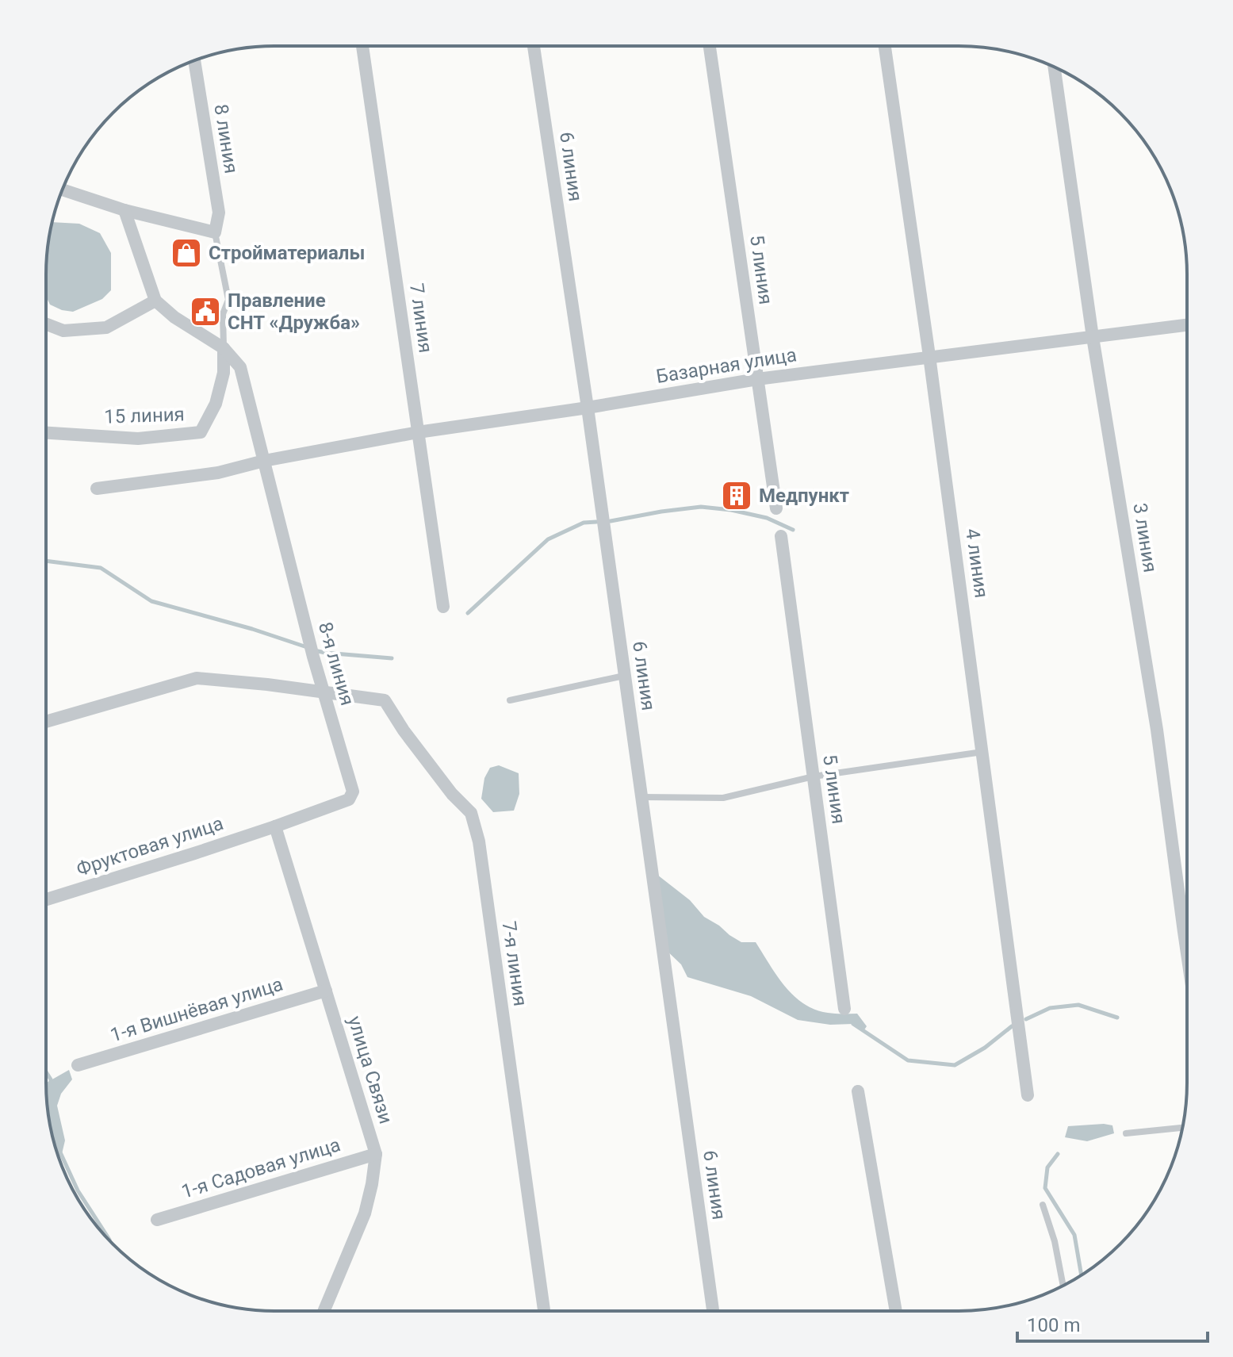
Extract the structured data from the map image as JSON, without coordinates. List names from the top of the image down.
{
  "streets": {
    "street": [
      "8 линия",
      "6 линия",
      "5 линия",
      "7 линия",
      "Базарная улица",
      "15 линия",
      "3 линия",
      "4 линия",
      "8-я линия",
      "Фруктовая улица",
      "7-я линия",
      "1-я Вишнёвая улица",
      "улица Связи",
      "1-я Садовая улица"
    ]
  },
  "crossings": [
    ["6 линия", "Базарная улица"],
    ["5 линия", "Базарная улица"],
    ["7 линия", "Базарная улица"],
    ["Базарная улица", "3 линия"],
    ["Базарная улица", "4 линия"],
    ["Базарная улица", "8-я линия"],
    ["15 линия", "8-я линия"],
    ["8-я линия", "Фруктовая улица"],
    ["8-я линия", "7-я линия"],
    ["8-я линия", "улица Связи"],
    ["Фруктовая улица", "улица Связи"],
    ["1-я Вишнёвая улица", "улица Связи"],
    ["улица Связи", "1-я Садовая улица"]
  ],
  "places": {
    "shop": ["Стройматериалы"],
    "public building": ["Правление СНТ «Дружба»"],
    "building": ["Медпункт"]
  },
  "scale_bar": "100 m"
}
